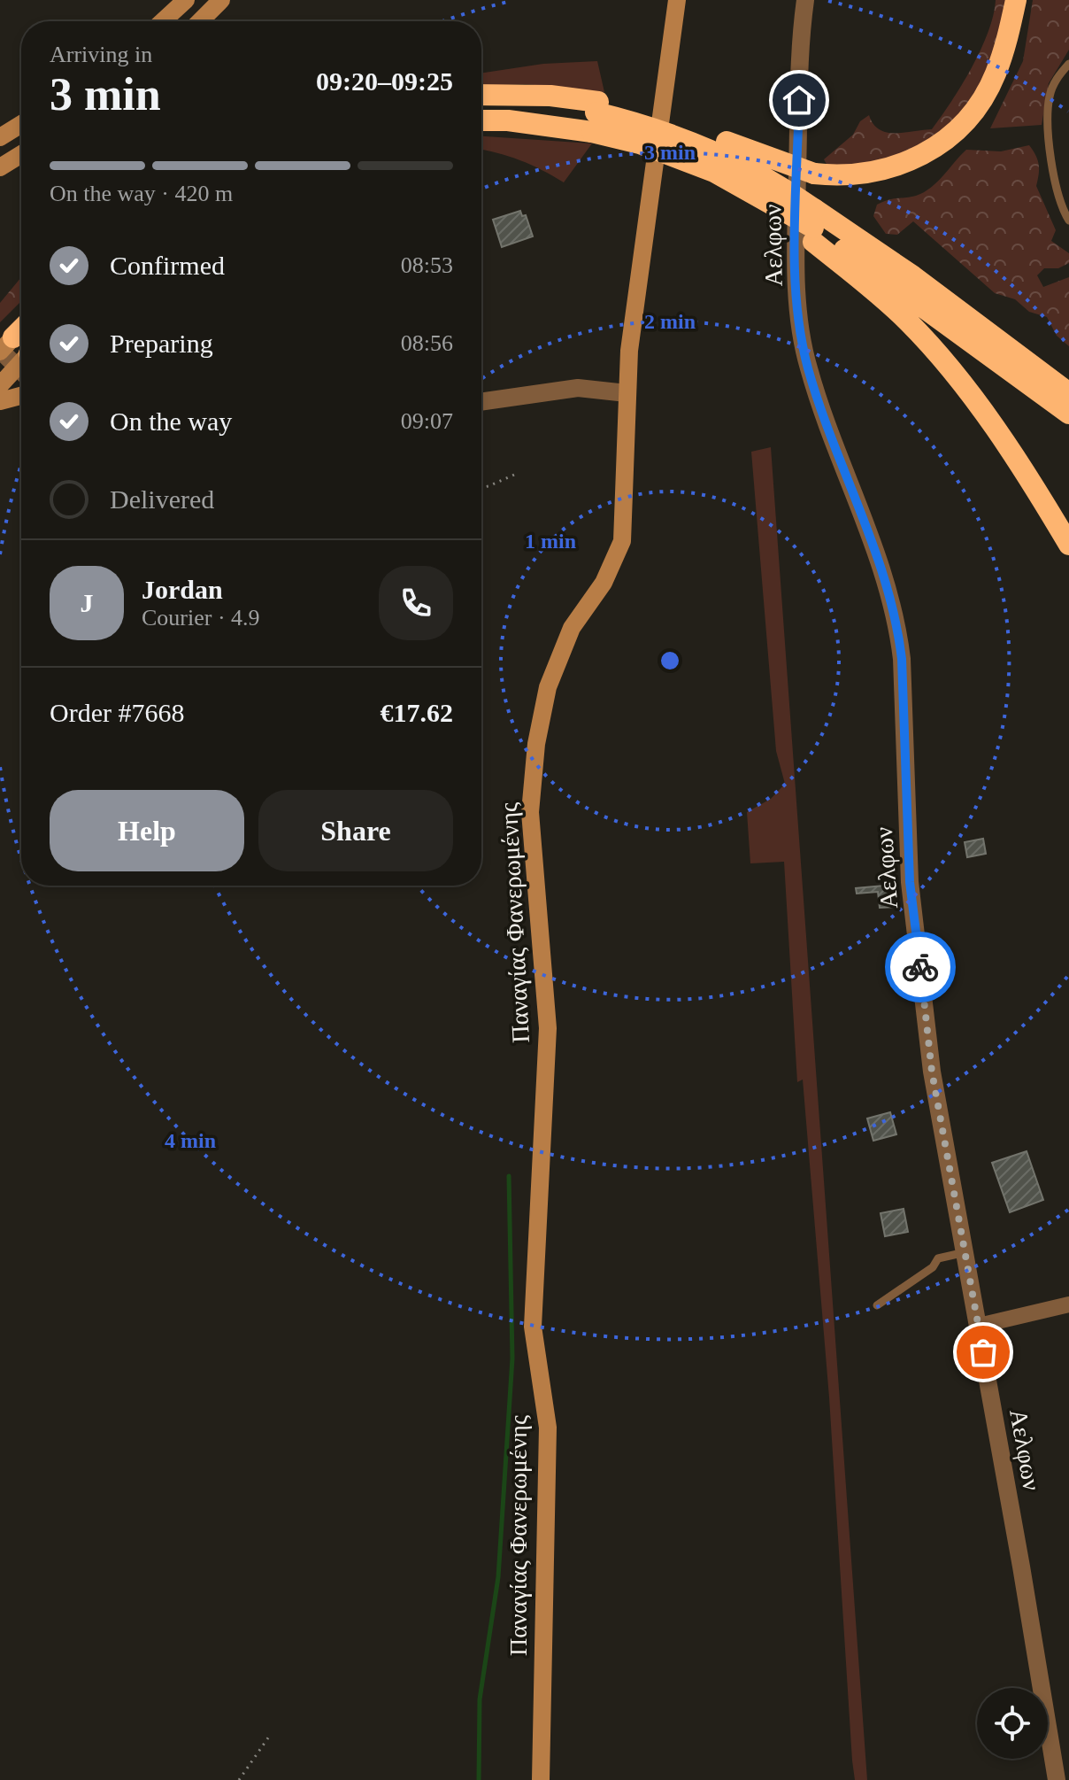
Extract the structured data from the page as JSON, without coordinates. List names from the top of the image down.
{
  "streets": {
    "main road": ["Παναγίας Φανερωμένης"],
    "street": ["Αελφων"]
  },
  "page": {
    "heading": ["3 min", "Arriving in", "09:20–09:25"],
    "panel": [
      "Jordan",
      "Courier · 4.9",
      "Order #7668",
      "€17.62"
    ],
    "bar": "On the way · 420 m",
    "list": [
      ["Confirmed", "08:53"],
      ["Preparing", "08:56"],
      ["On the way", "09:07"],
      "Delivered"
    ],
    "round": "J",
    "buttons": ["Help", "Share"]
  },
  "rings": [
    "3 min",
    "2 min",
    "1 min",
    "4 min"
  ]
}
